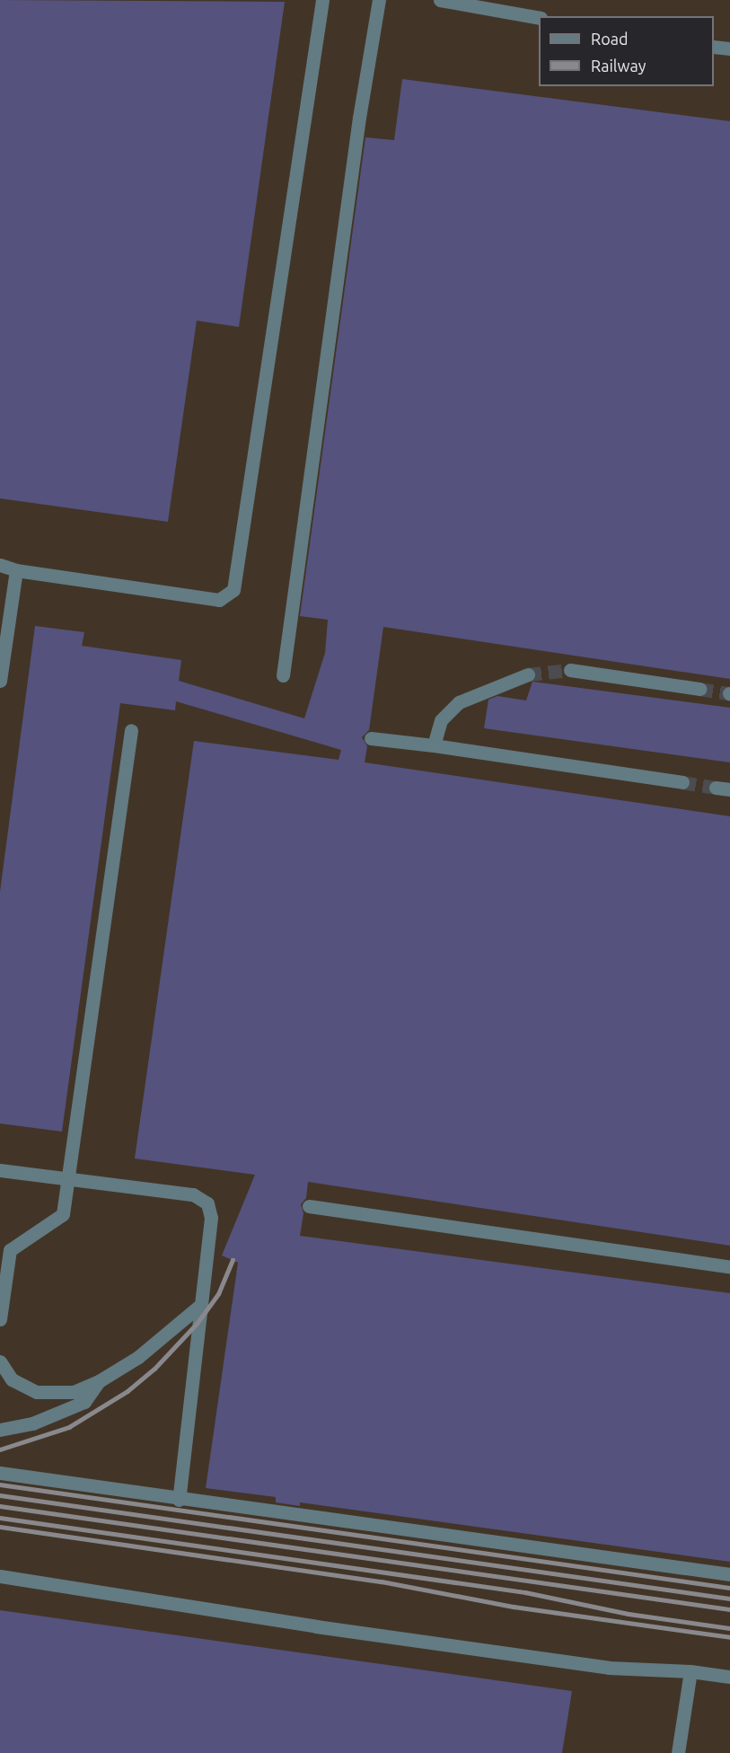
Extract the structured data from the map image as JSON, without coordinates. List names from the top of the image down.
{
  "legend": ["Road", "Railway"]
}
